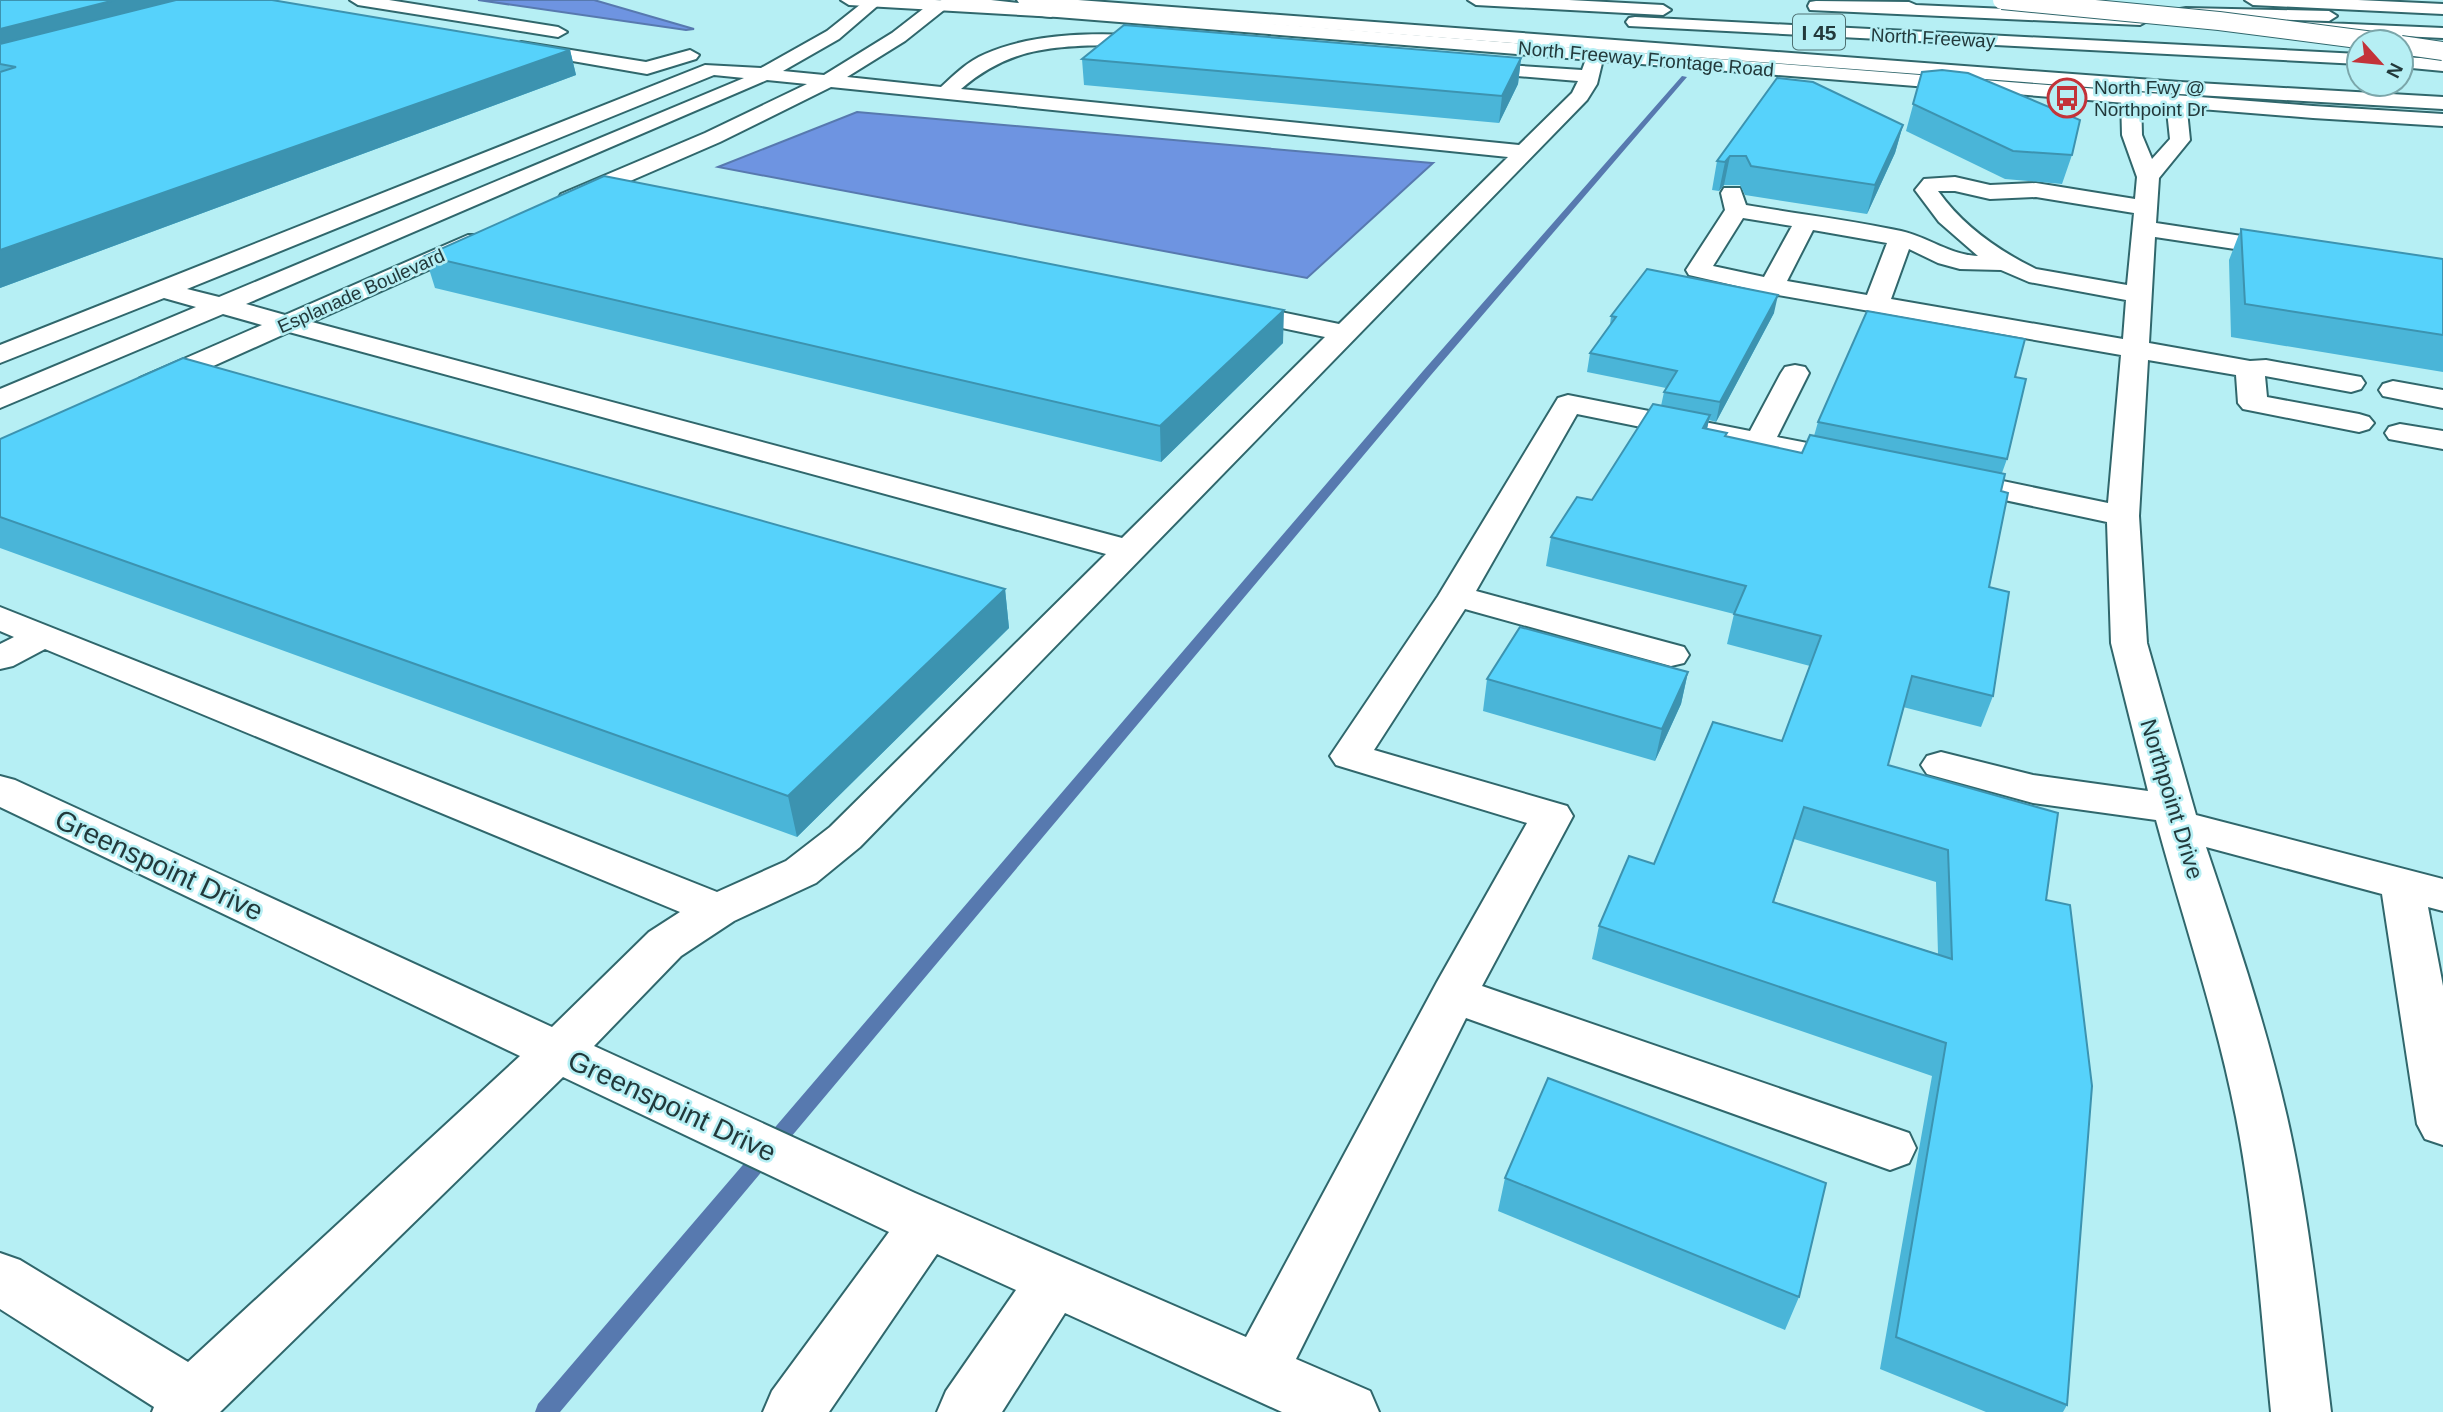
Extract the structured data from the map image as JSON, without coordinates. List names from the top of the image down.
{
  "streets": {
    "main road": [
      "I 45",
      "North Freeway",
      "North Freeway Frontage Road",
      "Esplanade Boulevard",
      "Northpoint Drive",
      "Greenspoint Drive"
    ]
  },
  "crossings": [
    ["North Freeway Frontage Road", "Esplanade Boulevard"],
    ["North Freeway Frontage Road", "Northpoint Drive"]
  ],
  "places": {
    "bus stop": ["North Fwy @ Northpoint Dr"]
  },
  "north": "bottom right"
}
